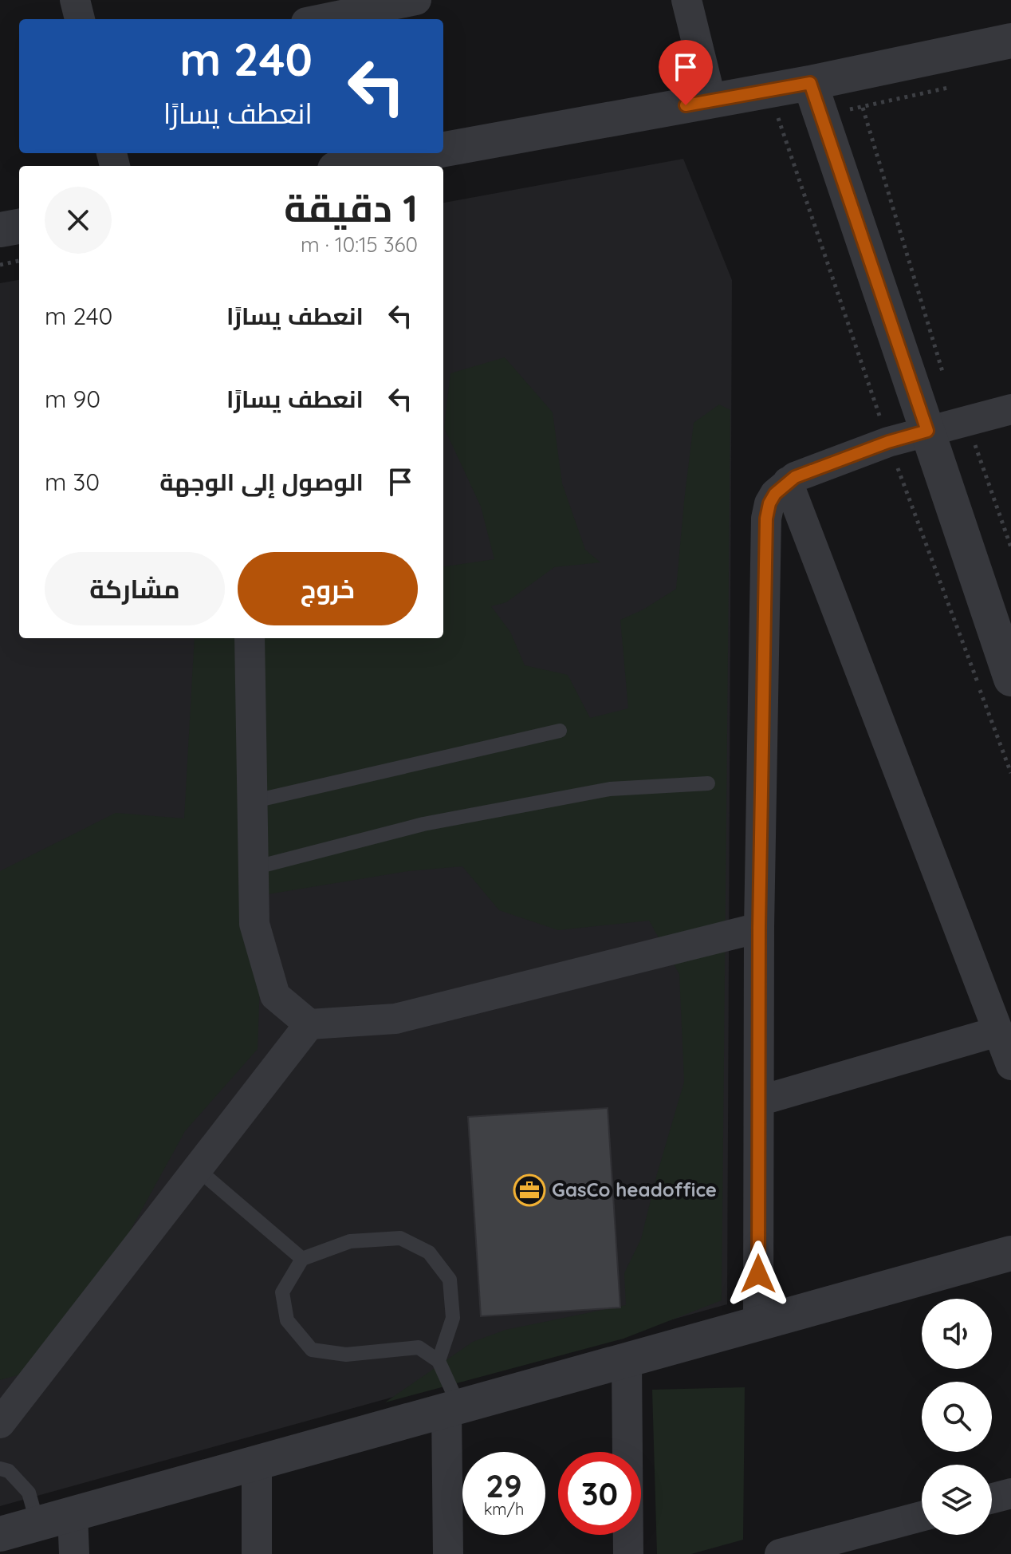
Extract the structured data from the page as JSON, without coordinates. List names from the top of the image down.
{
  "places": {
    "office": ["GasCo headoffice"]
  },
  "page": {
    "turn": ["240 m", "انعطف يسارًا"],
    "heading": ["1 دقيقة", "360 m · 10:15"],
    "list": [
      {
        "name": "انعطف يسارًا",
        "value": "240 m"
      },
      {
        "name": "انعطف يسارًا",
        "value": "90 m"
      },
      {
        "name": "الوصول إلى الوجهة",
        "value": "30 m"
      }
    ],
    "buttons": ["خروج", "مشاركة"],
    "speed": "29 km/h",
    "limit": "30"
  }
}
